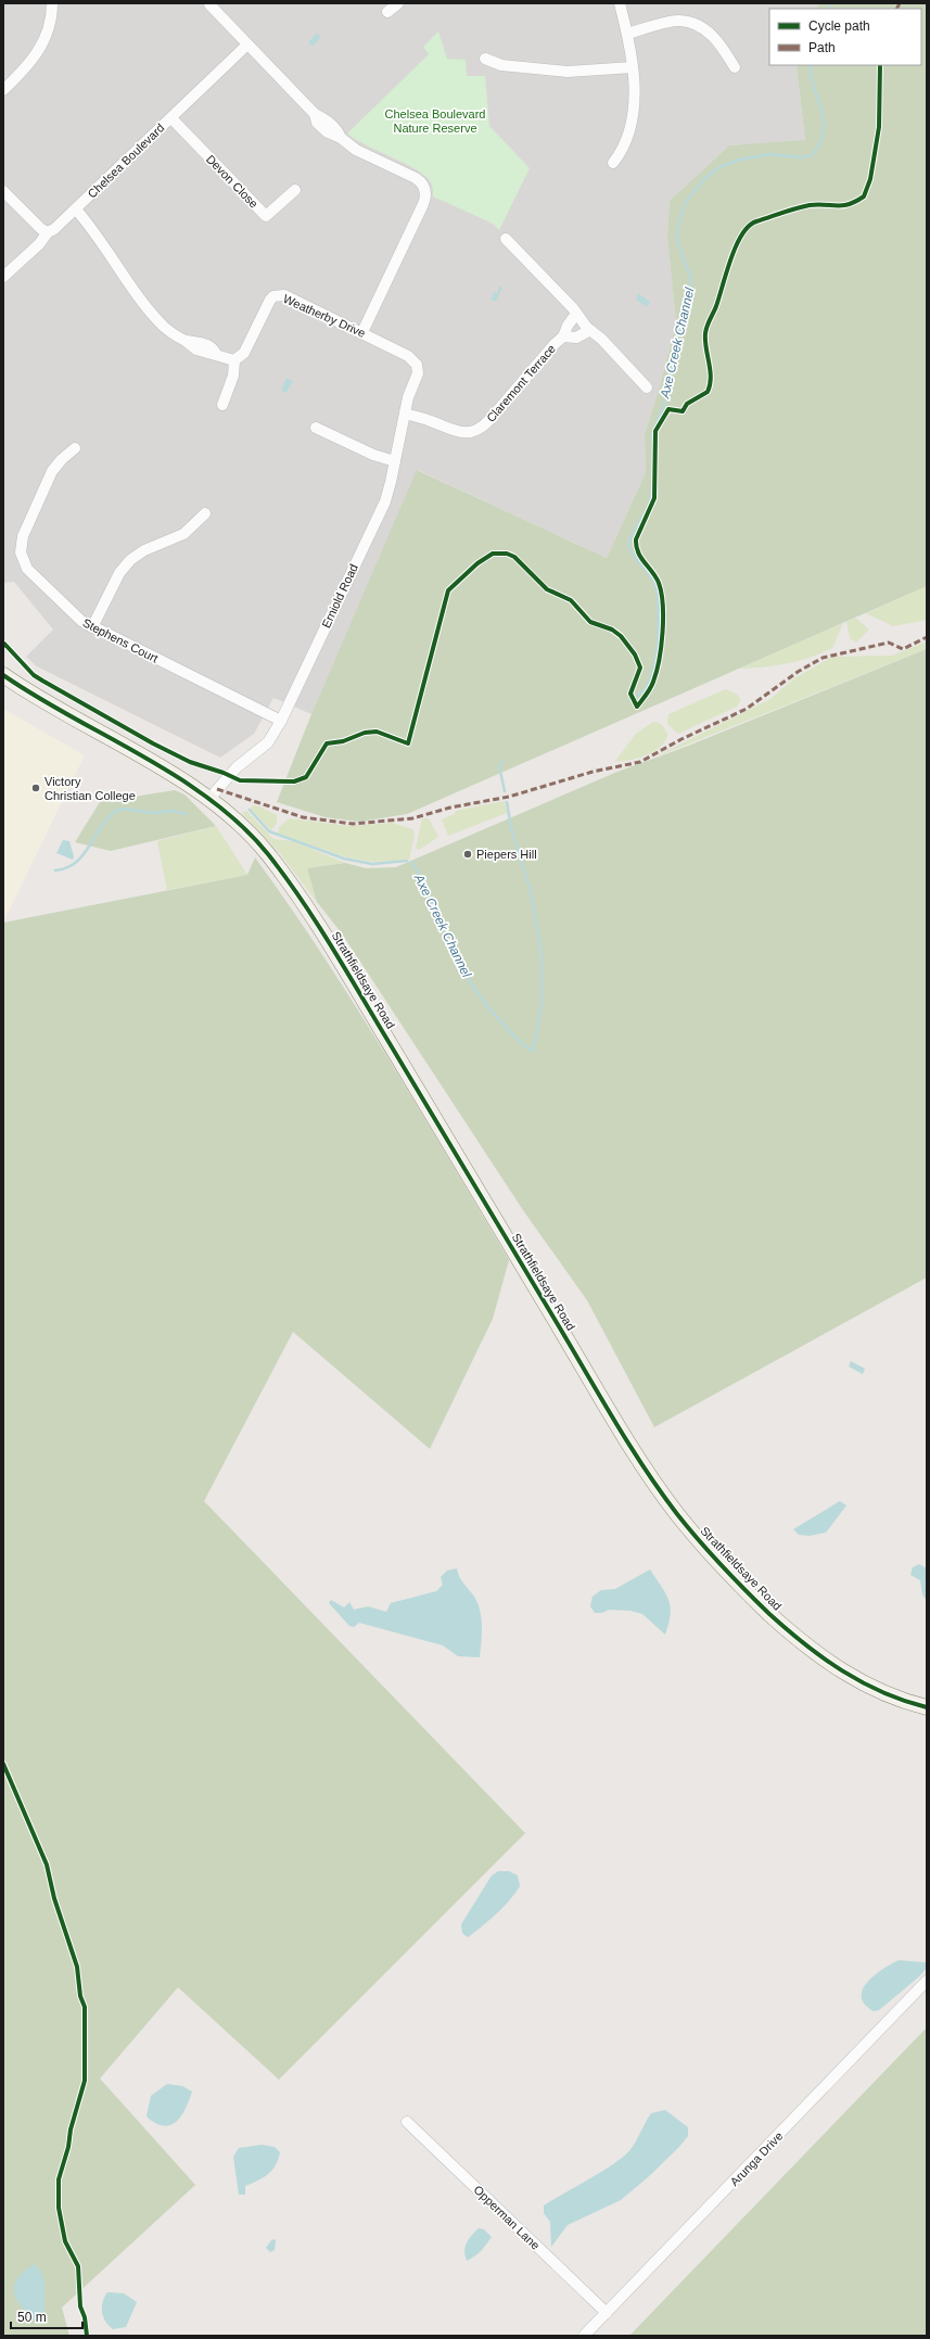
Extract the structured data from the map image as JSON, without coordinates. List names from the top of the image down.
{
  "streets": {
    "main road": ["Strathfieldsaye Road"],
    "street": [
      "Chelsea Boulevard",
      "Devon Close",
      "Weatherby Drive",
      "Claremont Terrace",
      "Erniold Road",
      "Stephens Court",
      "Arunga Drive",
      "Opperman Lane"
    ]
  },
  "crossings": [
    ["Chelsea Boulevard", "Devon Close"],
    ["Weatherby Drive", "Erniold Road"],
    ["Claremont Terrace", "Erniold Road"],
    ["Erniold Road", "Stephens Court"],
    ["Erniold Road", "Strathfieldsaye Road"],
    ["Arunga Drive", "Opperman Lane"]
  ],
  "water": ["Axe Creek Channel"],
  "parks": ["Chelsea Boulevard Nature Reserve"],
  "places": ["Victory Christian College", "Piepers Hill"],
  "legend": ["Cycle path", "Path"],
  "scale_bar": "50 m"
}
